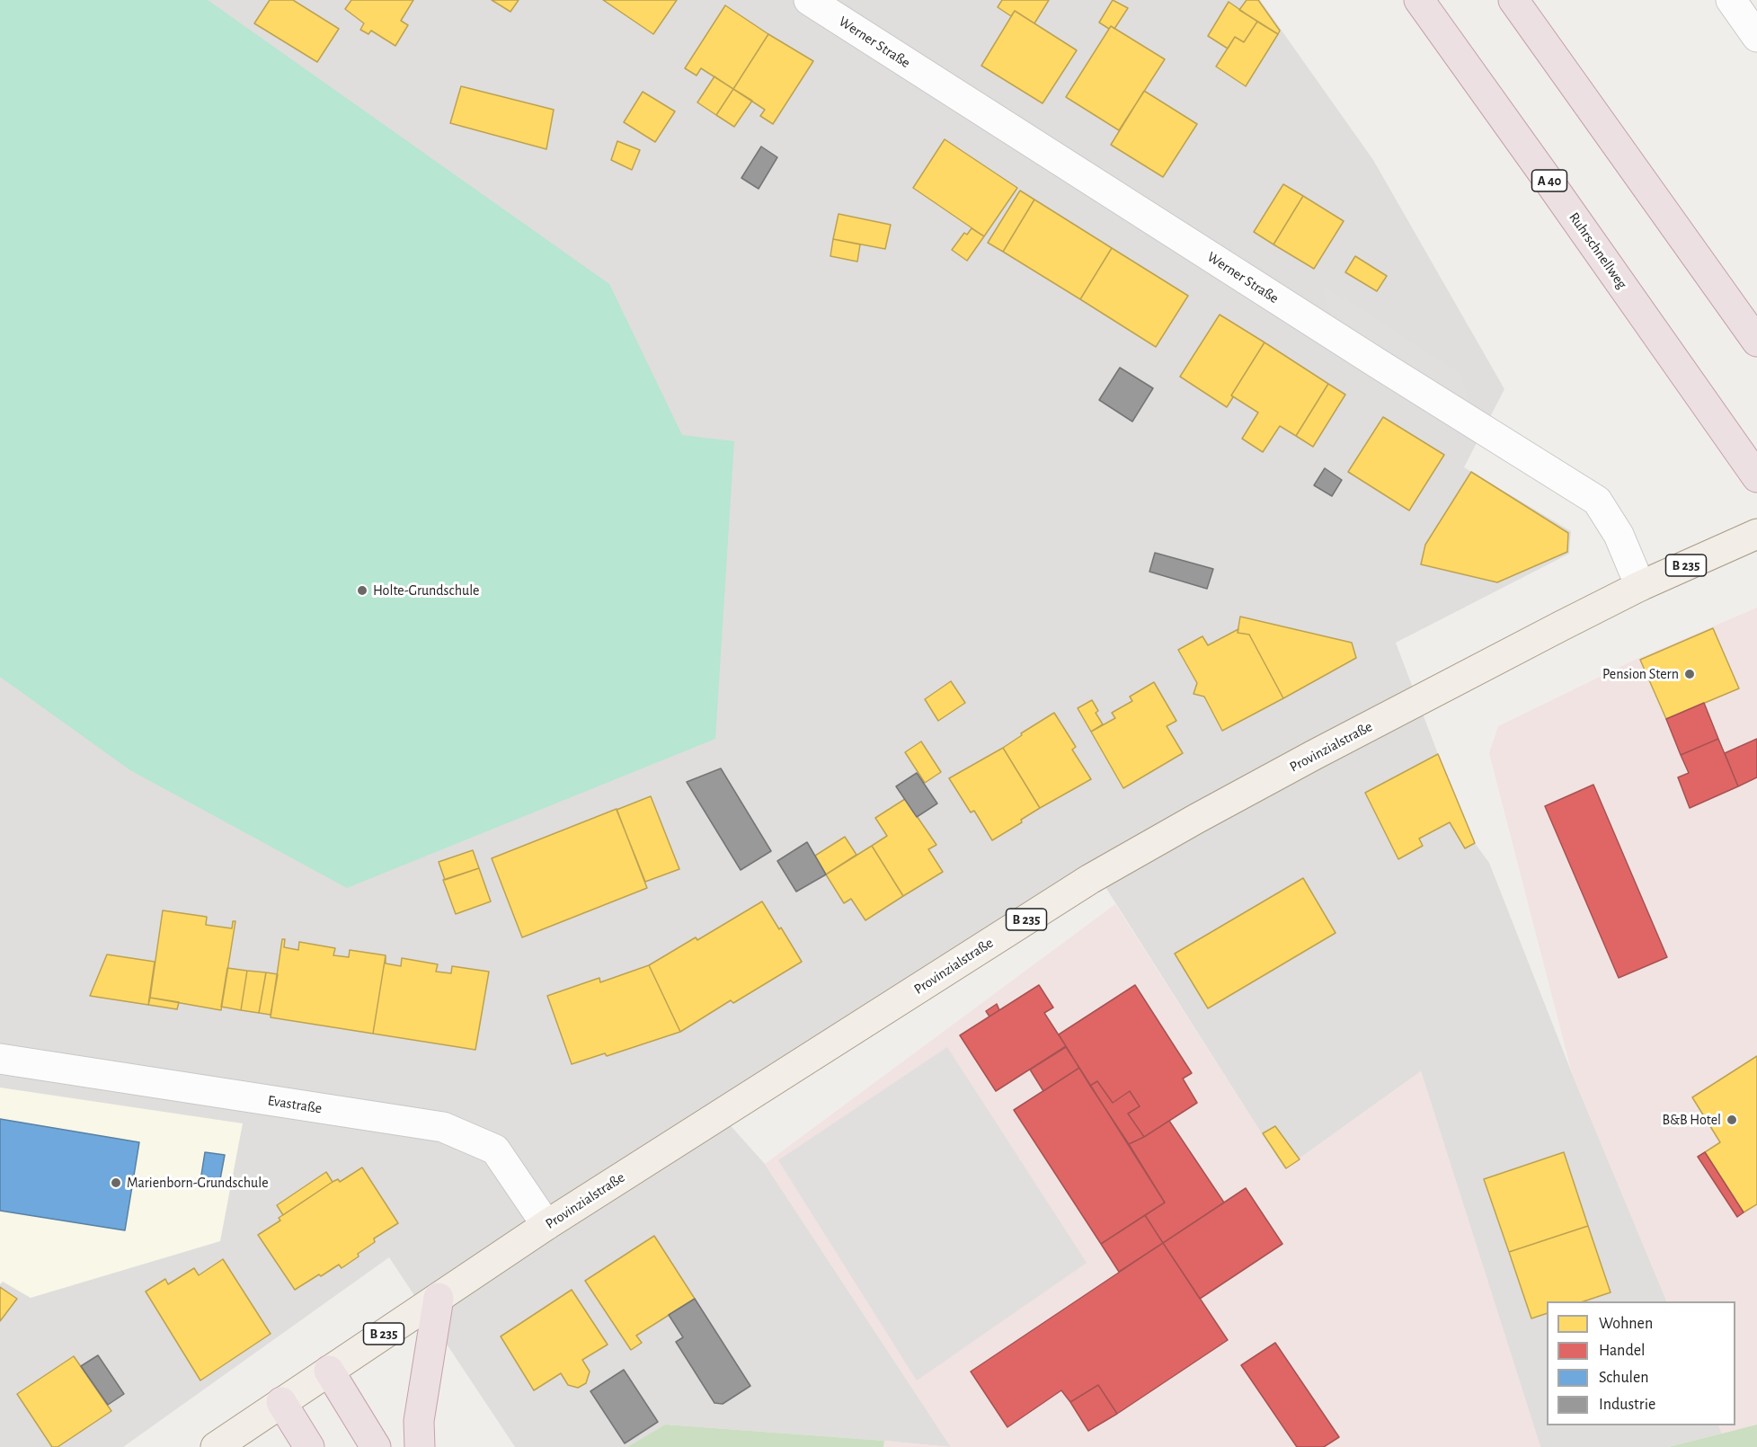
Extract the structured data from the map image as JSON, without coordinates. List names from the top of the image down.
{
  "streets": {
    "highway": ["A 40", "Ruhrschnellweg"],
    "main road": ["B 235", "Provinzialstraße"],
    "street": ["Werner Straße", "Evastraße"]
  },
  "crossings": [
    ["Werner Straße", "Provinzialstraße"],
    ["Provinzialstraße", "Evastraße"]
  ],
  "places": [
    "Holte-Grundschule",
    "Pension Stern",
    "B&B Hotel",
    "Marienborn-Grundschule"
  ],
  "legend": [
    "Wohnen",
    "Handel",
    "Schulen",
    "Industrie"
  ]
}
